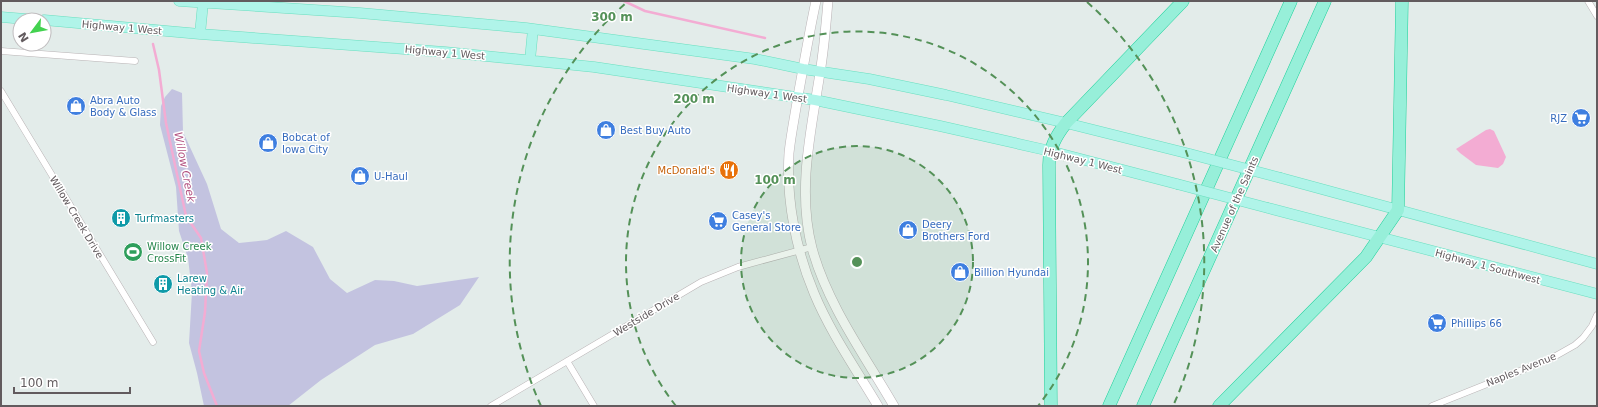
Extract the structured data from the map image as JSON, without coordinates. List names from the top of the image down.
{
  "streets": {
    "highway": ["Avenue of the Saints"],
    "main road": ["Highway 1 West", "Highway 1 Southwest"],
    "street": ["Willow Creek Drive", "Westside Drive", "Naples Avenue"]
  },
  "crossings": [
    ["Highway 1 West", "Highway 1 Southwest"]
  ],
  "water": ["Willow Creek"],
  "places": {
    "shop": [
      "Abra Auto Body & Glass",
      "Best Buy Auto",
      "Bobcat of Iowa City",
      "U-Haul",
      "Deery Brothers Ford",
      "Billion Hyundai"
    ],
    "supermarket": ["RJZ", "Casey's General Store", "Phillips 66"],
    "restaurant": ["McDonald's"],
    "building": ["Turfmasters", "Larew Heating & Air"],
    "sports": ["Willow Creek CrossFit"]
  },
  "scale_bar": "100 m",
  "north": "bottom left",
  "rings": ["300 m", "200 m", "100 m"]
}
